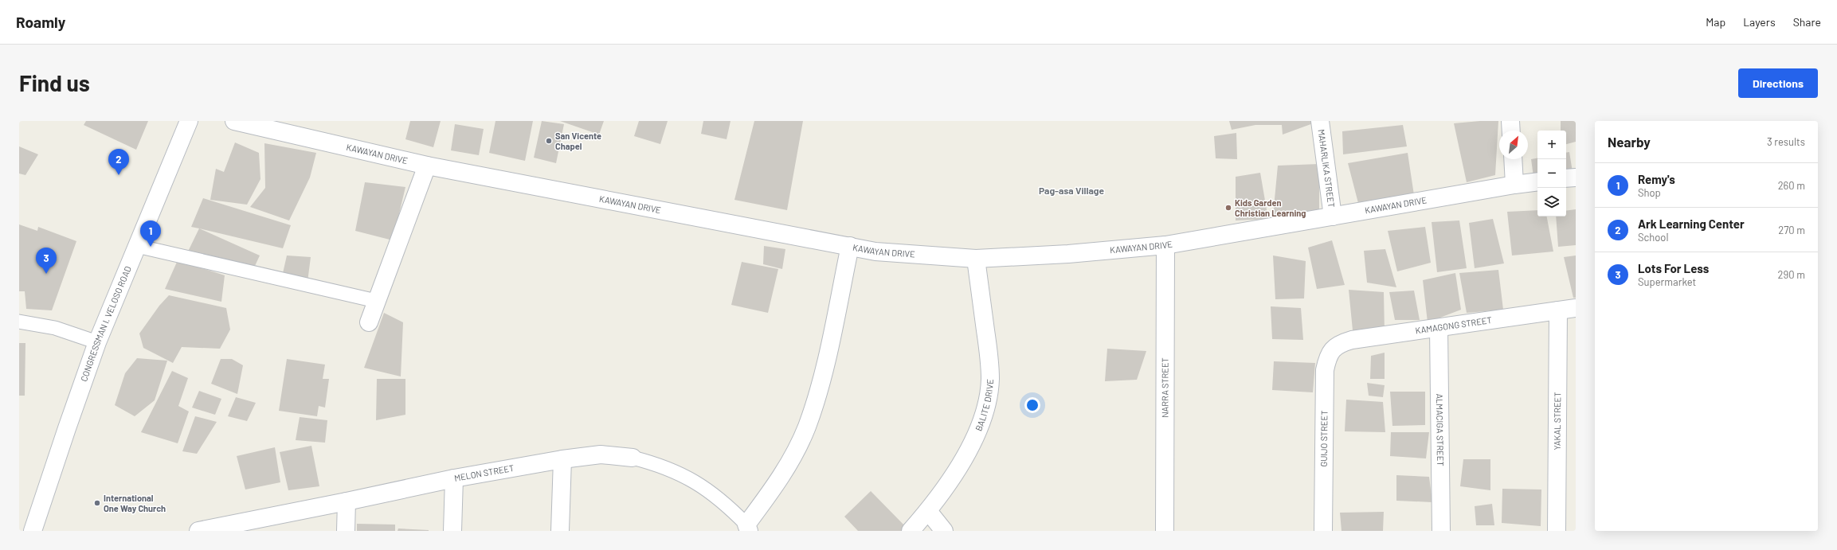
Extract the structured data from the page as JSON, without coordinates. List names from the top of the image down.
{
  "streets": {
    "street": [
      "KAWAYAN DRIVE",
      "MAHARLIKA STREET",
      "CONGRESSMAN I. VELOSO ROAD",
      "KAMAGONG STREET",
      "NARRA STREET",
      "BALITE DRIVE",
      "YAKAL STREET",
      "ALMACIGA STREET",
      "GUIJO STREET",
      "MELON STREET"
    ]
  },
  "crossings": [
    ["KAWAYAN DRIVE", "MAHARLIKA STREET"],
    ["KAWAYAN DRIVE", "NARRA STREET"],
    ["KAWAYAN DRIVE", "BALITE DRIVE"],
    ["KAMAGONG STREET", "YAKAL STREET"],
    ["KAMAGONG STREET", "ALMACIGA STREET"],
    ["KAMAGONG STREET", "GUIJO STREET"]
  ],
  "districts": ["Pag-asa Village"],
  "places": ["San Vicente Chapel", "Kids Garden Christian Learning", "International One Way Church"],
  "north": "top right",
  "page": {
    "header": "Roamly",
    "nav": ["Map", "Layers", "Share"],
    "buttons": "Directions",
    "title": "Find us",
    "heading": ["Nearby", "3 results"],
    "map_buttons": ["+", "−"],
    "pins": ["2", "1", "3"],
    "list": [
      {
        "mark": "1",
        "name": "Remy's",
        "note": "Shop",
        "value": "260 m"
      },
      {
        "mark": "2",
        "name": "Ark Learning Center",
        "note": "School",
        "value": "270 m"
      },
      {
        "mark": "3",
        "name": "Lots For Less",
        "note": "Supermarket",
        "value": "290 m"
      }
    ]
  }
}
